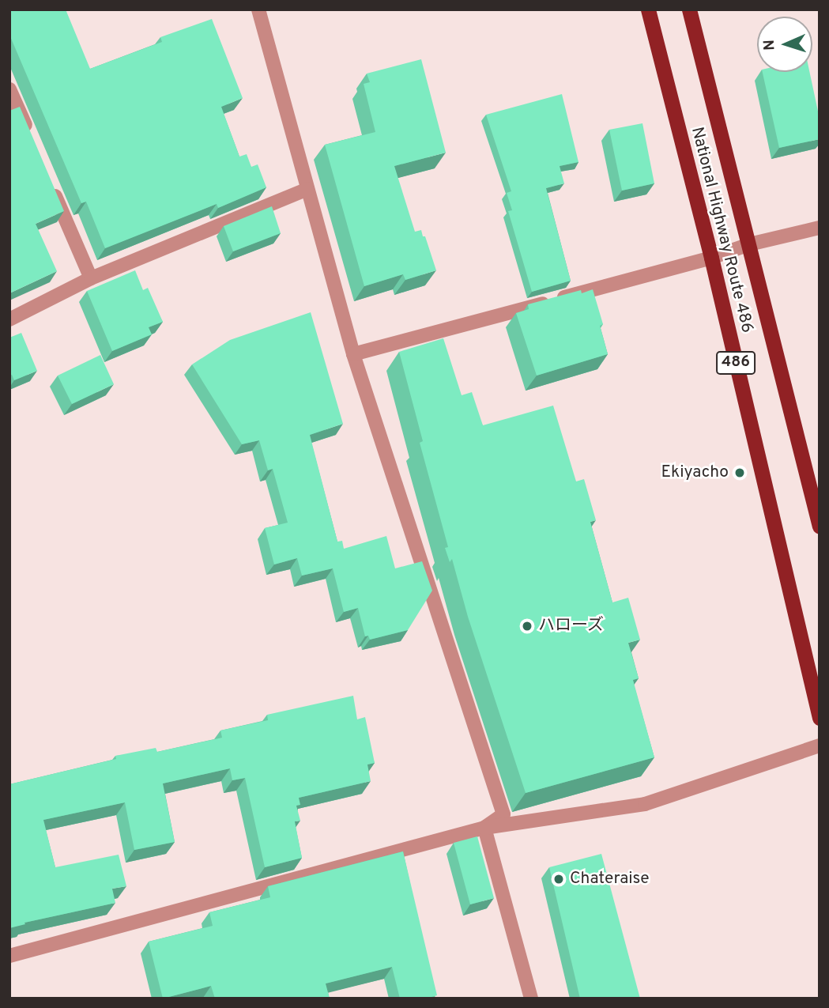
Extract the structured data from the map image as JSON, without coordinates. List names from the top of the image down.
{
  "streets": {
    "highway": ["National Highway Route 486", "486"]
  },
  "places": ["Ekiyacho", "ハローズ", "Chateraise"],
  "north": "left"
}
